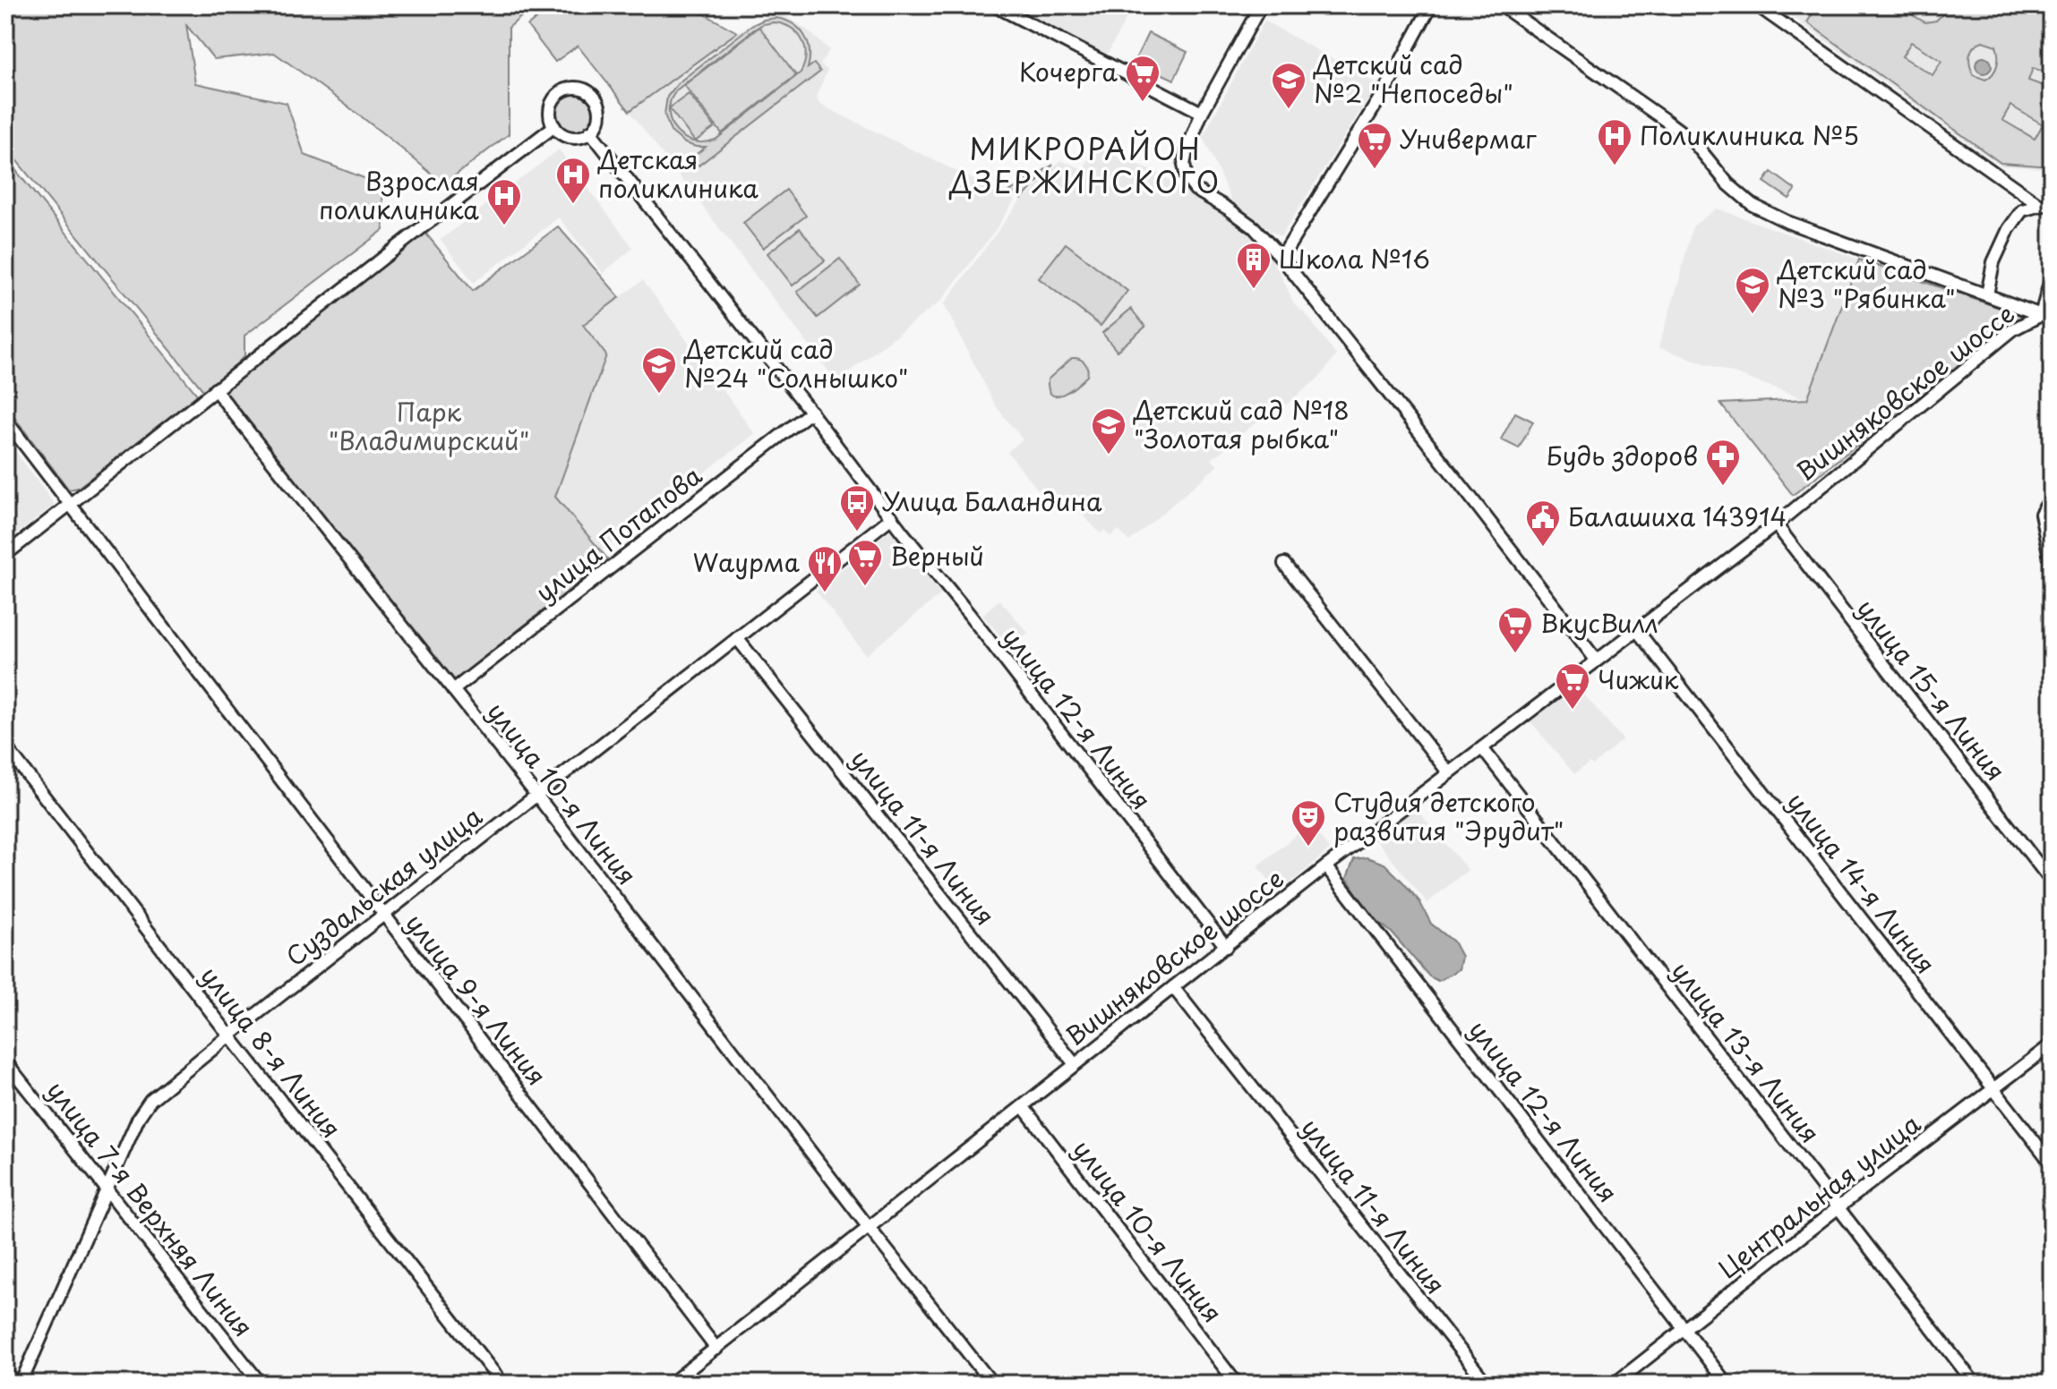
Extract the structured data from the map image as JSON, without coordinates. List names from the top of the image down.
{
  "streets": {
    "street": [
      "Вишняковское шоссе",
      "улица Потапова",
      "улица 15-я Линия",
      "улица 12-я Линия",
      "улица 10-я Линия",
      "улица 11-я Линия",
      "улица 14-я Линия",
      "Суздальская улица",
      "улица 9-я Линия",
      "улица 8-я Линия",
      "улица 13-я Линия",
      "Центральная улица",
      "улица 7-я Верхняя Линия"
    ]
  },
  "crossings": [
    ["Вишняковское шоссе", "улица 15-я Линия"],
    ["Вишняковское шоссе", "улица 12-я Линия"],
    ["Вишняковское шоссе", "улица 10-я Линия"],
    ["Вишняковское шоссе", "улица 11-я Линия"],
    ["Вишняковское шоссе", "улица 14-я Линия"],
    ["Вишняковское шоссе", "улица 9-я Линия"],
    ["Вишняковское шоссе", "улица 13-я Линия"],
    ["улица Потапова", "улица 10-я Линия"],
    ["улица 12-я Линия", "Суздальская улица"],
    ["улица 12-я Линия", "Центральная улица"],
    ["улица 10-я Линия", "Суздальская улица"],
    ["улица 11-я Линия", "Суздальская улица"],
    ["улица 14-я Линия", "Центральная улица"],
    ["Суздальская улица", "улица 9-я Линия"],
    ["Суздальская улица", "улица 8-я Линия"],
    ["Суздальская улица", "улица 7-я Верхняя Линия"],
    ["улица 13-я Линия", "Центральная улица"]
  ],
  "districts": ["МИКРОРАЙОН ДЗЕРЖИНСКОГО"],
  "parks": ["Парк \"Владимирский\""],
  "places": {
    "supermarket": [
      "Кочерга",
      "Универмаг",
      "Верный",
      "ВкусВилл",
      "Чижик"
    ],
    "school or university": [
      "Детский сад №2 \"Непоседы\"",
      "Детский сад №3 \"Рябинка\"",
      "Детский сад №24 \"Солнышко\"",
      "Детский сад №18 \"Золотая рыбка\""
    ],
    "hospital": ["Поликлиника №5", "Детская поликлиника", "Взрослая поликлиника"],
    "building": ["Школа №16"],
    "pharmacy": ["Будь здоров"],
    "bus stop": ["Улица Баландина"],
    "public building": ["Балашиха 143914"],
    "restaurant": ["Wаурма"],
    "theatre": ["Студия детского развития \"Эрудит\""]
  }
}
